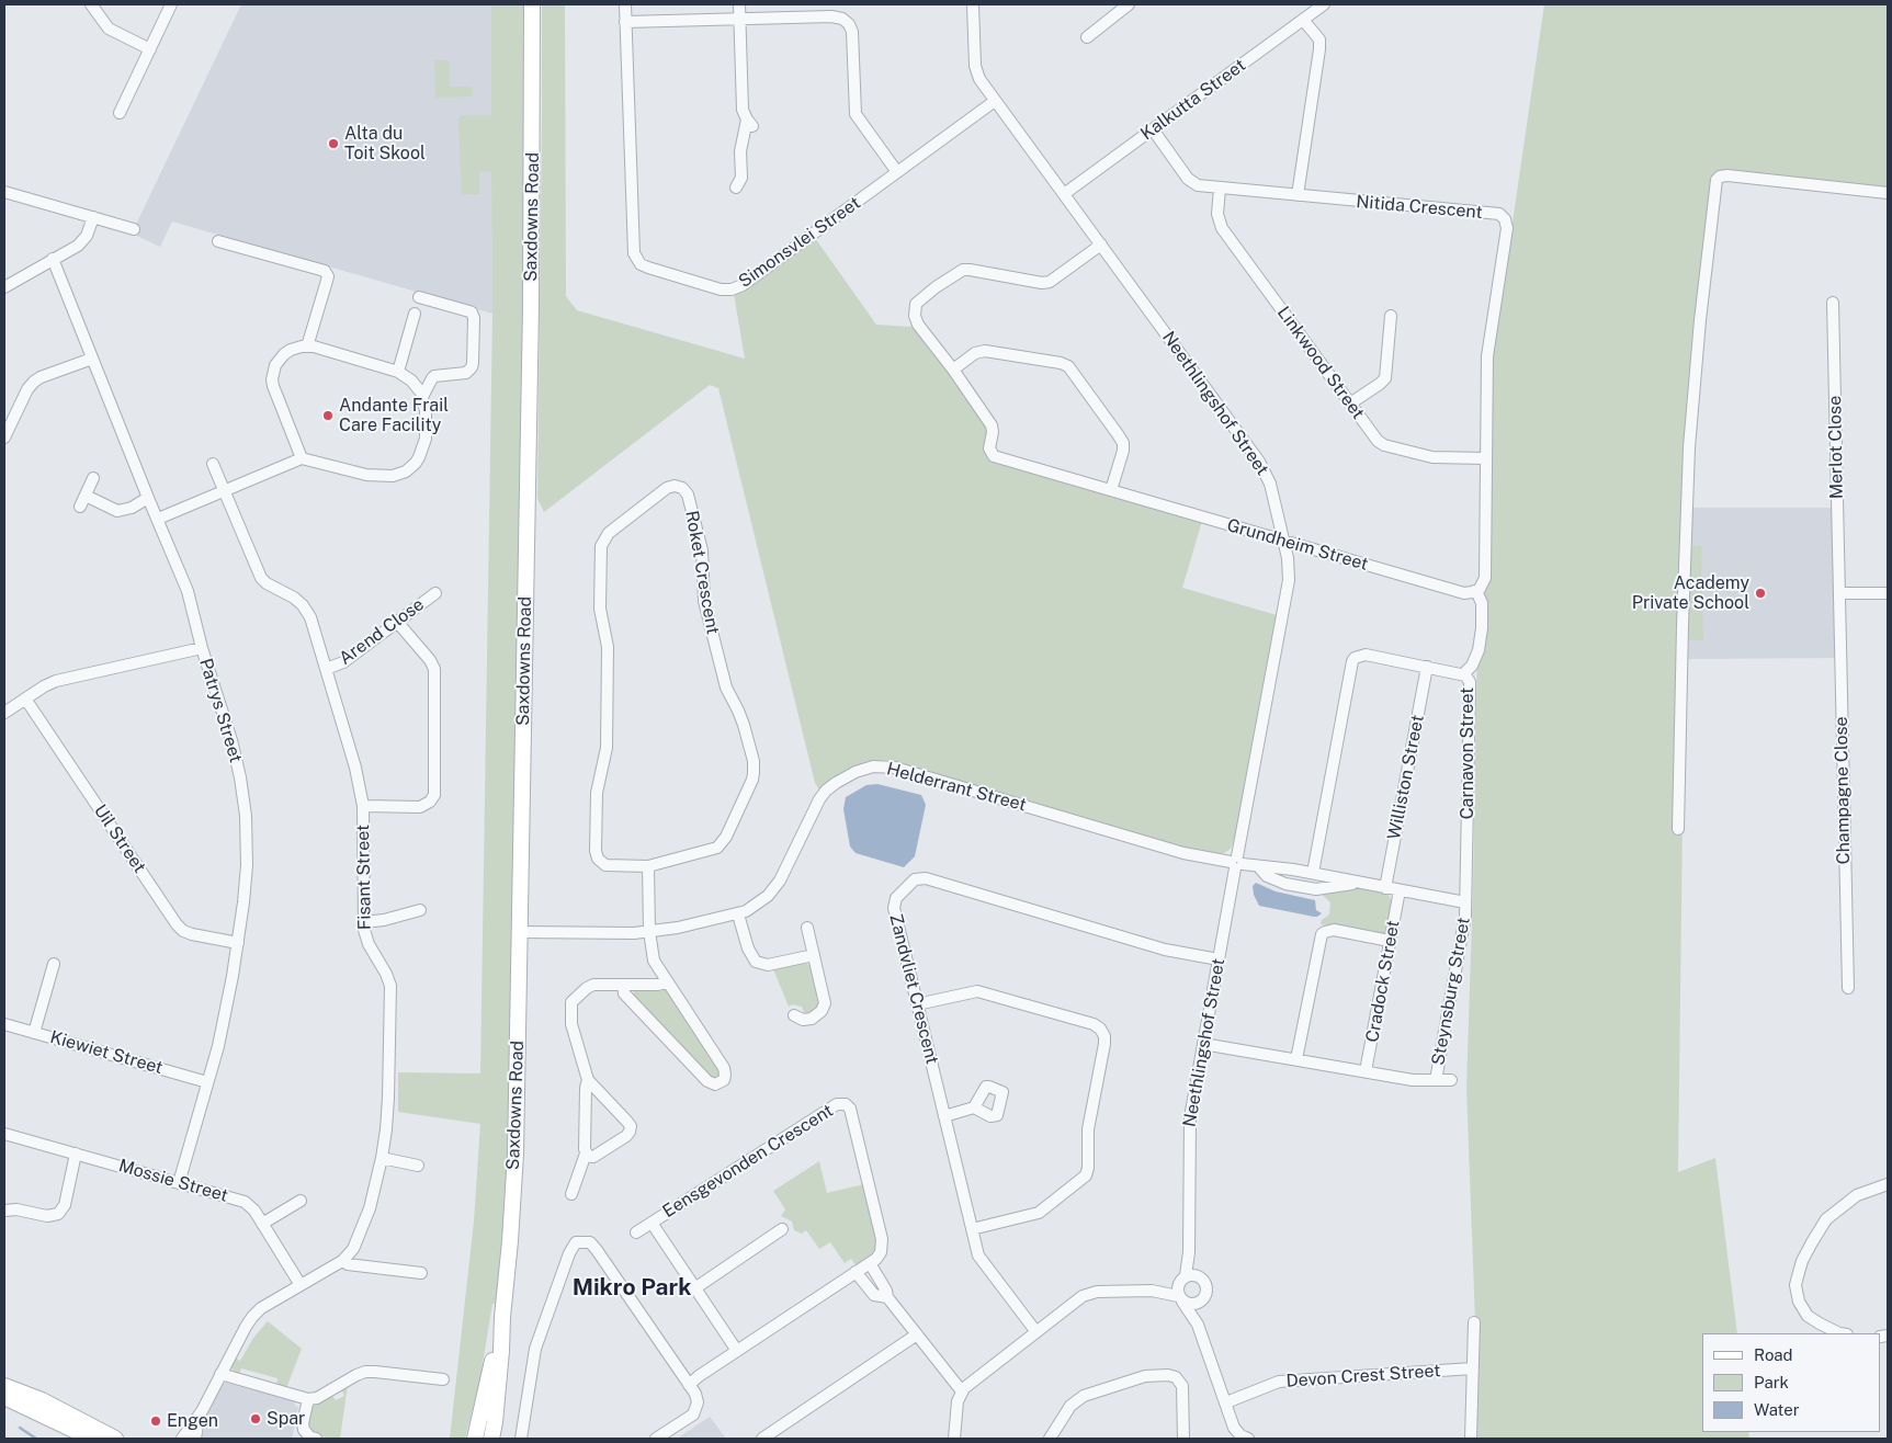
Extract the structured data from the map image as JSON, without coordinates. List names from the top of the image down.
{
  "streets": {
    "street": [
      "Kalkutta Street",
      "Nitida Crescent",
      "Saxdowns Road",
      "Simonsvlei Street",
      "Linkwood Street",
      "Neethlingshof Street",
      "Merlot Close",
      "Grundheim Street",
      "Roket Crescent",
      "Arend Close",
      "Patrys Street",
      "Carnavon Street",
      "Williston Street",
      "Helderrant Street",
      "Champagne Close",
      "Uil Street",
      "Fisant Street",
      "Cradock Street",
      "Zandvliet Crescent",
      "Steynsburg Street",
      "Kiewiet Street",
      "Eensgevonden Crescent",
      "Mossie Street",
      "Devon Crest Street"
    ]
  },
  "crossings": [
    ["Kalkutta Street", "Nitida Crescent"],
    ["Kalkutta Street", "Neethlingshof Street"],
    ["Nitida Crescent", "Linkwood Street"],
    ["Saxdowns Road", "Helderrant Street"],
    ["Simonsvlei Street", "Neethlingshof Street"],
    ["Neethlingshof Street", "Grundheim Street"],
    ["Neethlingshof Street", "Helderrant Street"],
    ["Neethlingshof Street", "Zandvliet Crescent"],
    ["Merlot Close", "Champagne Close"],
    ["Arend Close", "Fisant Street"],
    ["Patrys Street", "Uil Street"],
    ["Patrys Street", "Kiewiet Street"],
    ["Patrys Street", "Mossie Street"],
    ["Carnavon Street", "Williston Street"],
    ["Carnavon Street", "Helderrant Street"],
    ["Carnavon Street", "Steynsburg Street"],
    ["Williston Street", "Helderrant Street"],
    ["Helderrant Street", "Cradock Street"],
    ["Helderrant Street", "Steynsburg Street"],
    ["Fisant Street", "Mossie Street"]
  ],
  "districts": ["Mikro Park"],
  "places": [
    "Alta du Toit Skool",
    "Andante Frail Care Facility",
    "Academy Private School",
    "Spar",
    "Engen"
  ],
  "legend": ["Road", "Park", "Water"]
}
